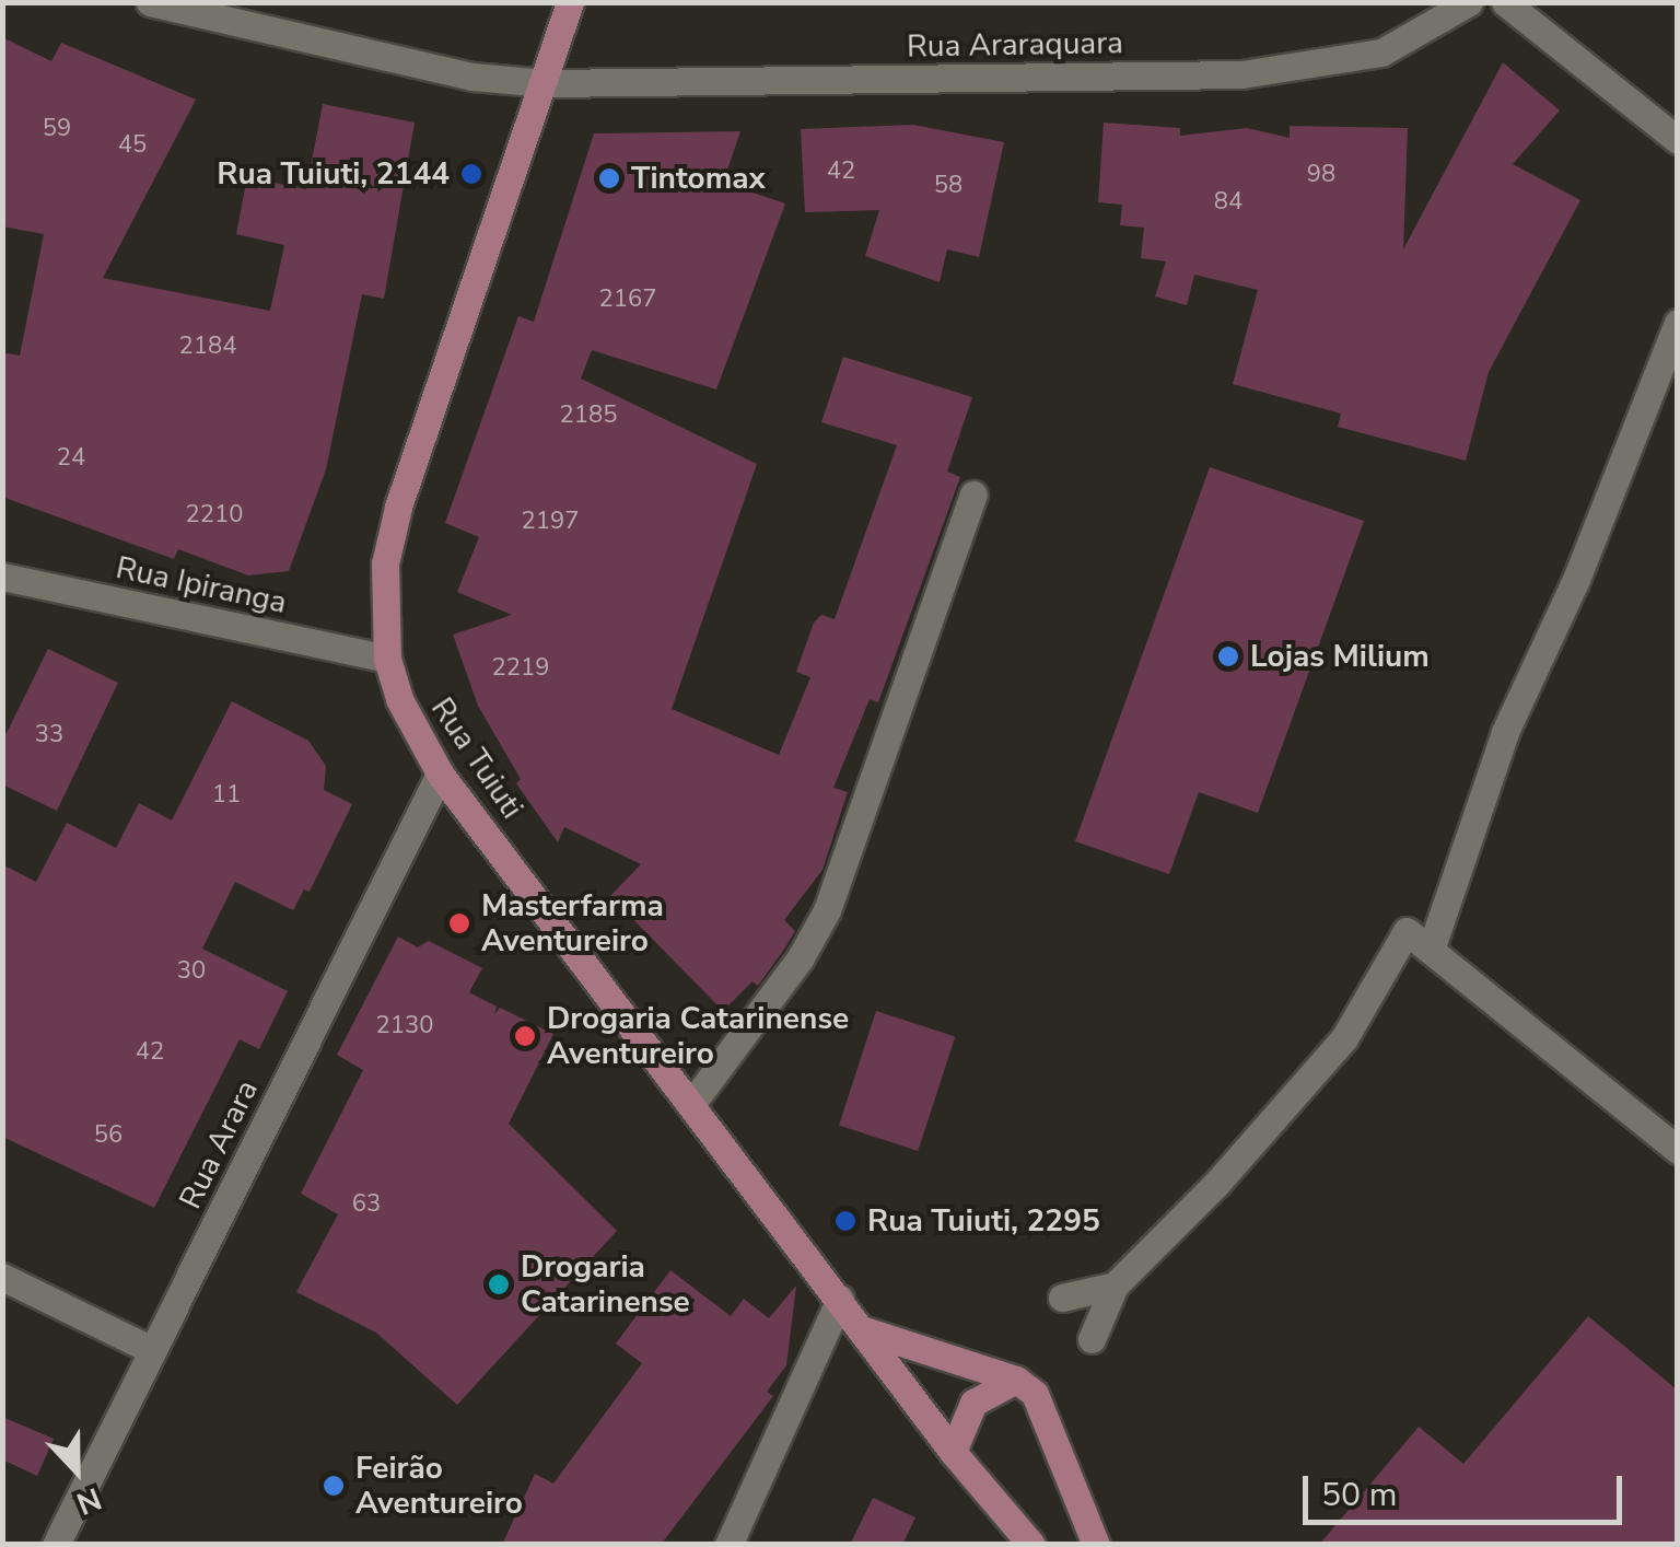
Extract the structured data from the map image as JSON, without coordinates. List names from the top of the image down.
{
  "streets": {
    "main road": ["Rua Tuiuti"],
    "street": ["Rua Araraquara", "Rua Ipiranga", "Rua Arara"]
  },
  "crossings": [
    ["Rua Araraquara", "Rua Tuiuti"],
    ["Rua Ipiranga", "Rua Tuiuti"],
    ["Rua Tuiuti", "Rua Arara"]
  ],
  "places": [
    "Rua Tuiuti, 2144",
    "Tintomax",
    "Lojas Milium",
    "Masterfarma Aventureiro",
    "Drogaria Catarinense Aventureiro",
    "Rua Tuiuti, 2295",
    "Drogaria Catarinense",
    "Feirão Aventureiro"
  ],
  "house_numbers": [
    "59",
    "45",
    "42",
    "98",
    "58",
    "84",
    "2167",
    "2184",
    "2185",
    "24",
    "2210",
    "2197",
    "2219",
    "33",
    "11",
    "30",
    "2130",
    "42",
    "56",
    "63"
  ],
  "scale_bar": "50 m",
  "north": "bottom"
}
